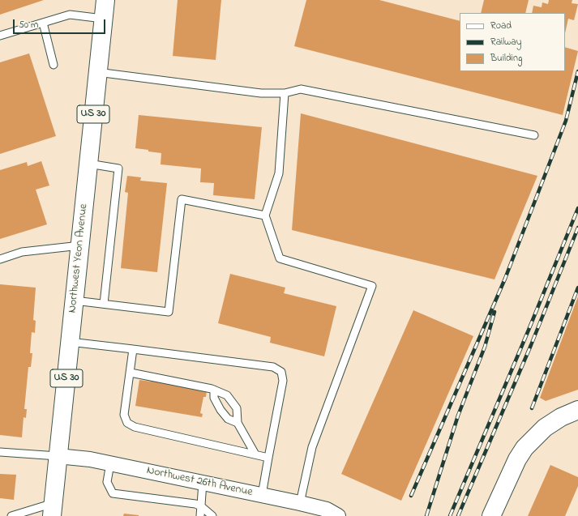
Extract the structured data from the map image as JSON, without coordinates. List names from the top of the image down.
{
  "streets": {
    "main road": ["US 30", "Northwest Yeon Avenue"],
    "street": ["Northwest 26th Avenue"]
  },
  "crossings": [
    ["Northwest Yeon Avenue", "Northwest 26th Avenue"]
  ],
  "legend": ["Road", "Railway", "Building"],
  "scale_bar": "50 m"
}
